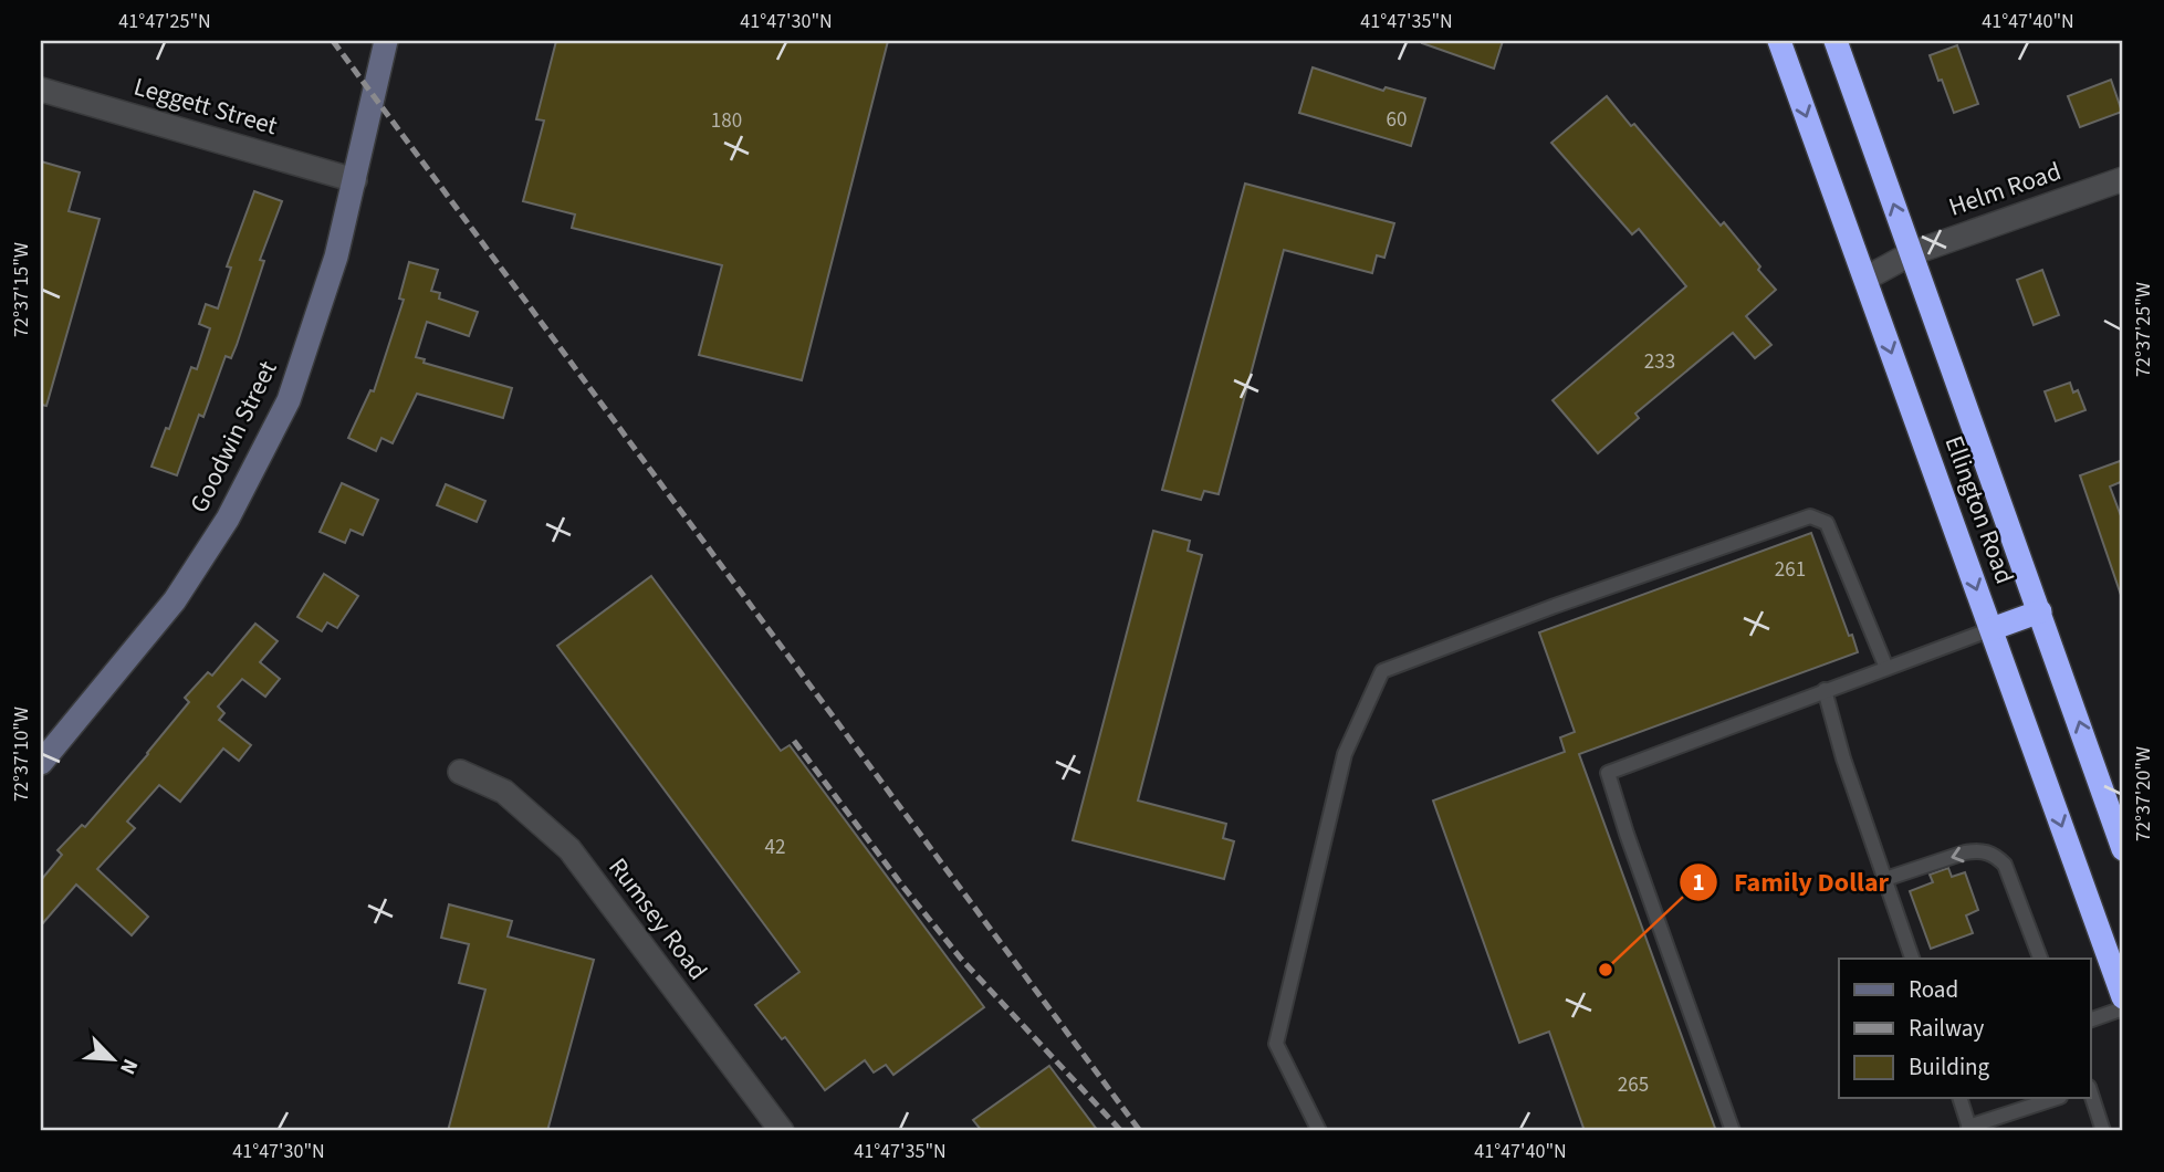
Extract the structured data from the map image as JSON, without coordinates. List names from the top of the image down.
{
  "streets": {
    "highway": ["Ellington Road"],
    "street": [
      "Leggett Street",
      "Helm Road",
      "Goodwin Street",
      "Rumsey Road"
    ]
  },
  "crossings": [
    ["Leggett Street", "Goodwin Street"],
    ["Helm Road", "Ellington Road"]
  ],
  "places": ["Family Dollar"],
  "house_numbers": [
    "60",
    "180",
    "233",
    "261",
    "42",
    "265"
  ],
  "legend": ["Road", "Railway", "Building"],
  "north": "bottom right",
  "coordinates": [
    "41°47'25\"N",
    "41°47'30\"N",
    "41°47'35\"N",
    "41°47'40\"N",
    "72°37'15\"W",
    "72°37'25\"W",
    "72°37'10\"W",
    "72°37'20\"W"
  ]
}
